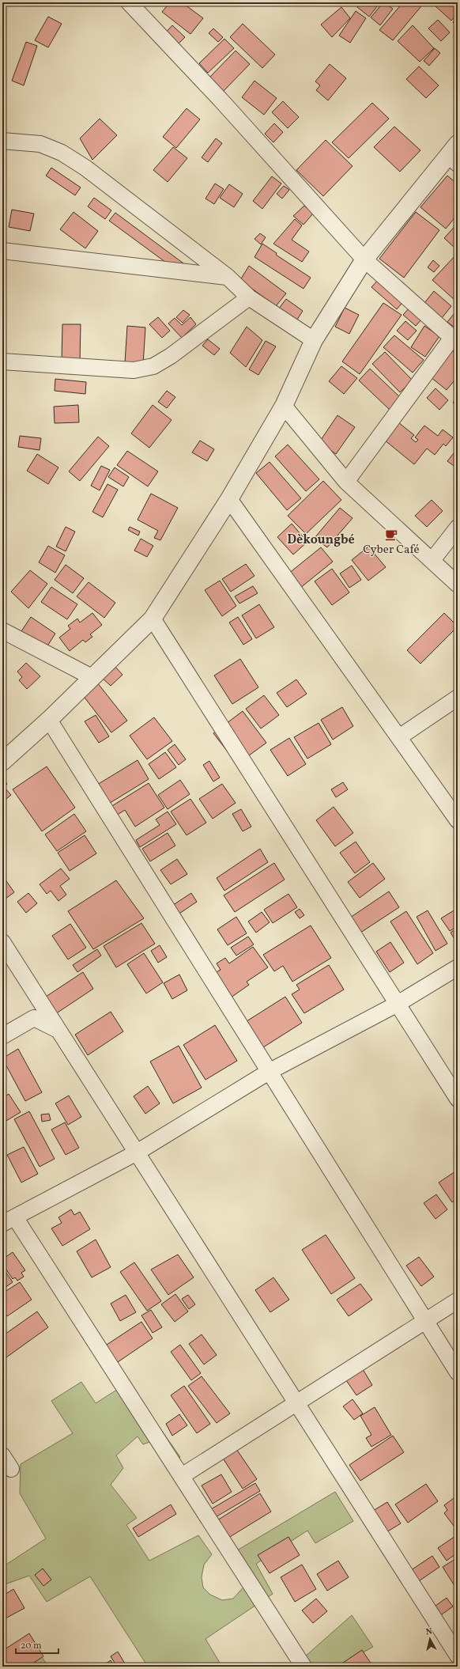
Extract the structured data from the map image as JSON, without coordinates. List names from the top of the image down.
{
  "districts": ["Dèkoungbé"],
  "places": {
    "cafe": ["Cyber Café"]
  },
  "scale_bar": "20 m",
  "north": "top"
}
